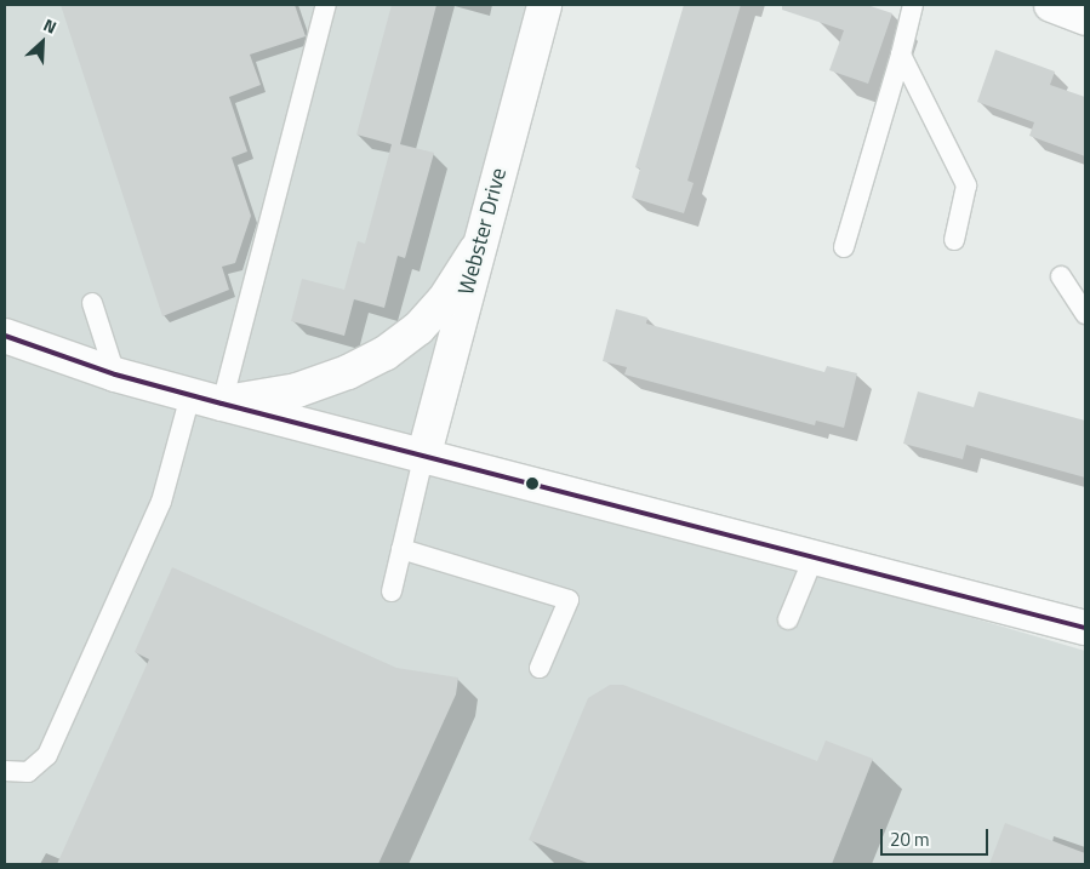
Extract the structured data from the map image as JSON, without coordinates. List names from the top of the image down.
{
  "streets": {
    "main road": ["Webster Drive"]
  },
  "scale_bar": "20 m",
  "north": "top right"
}
